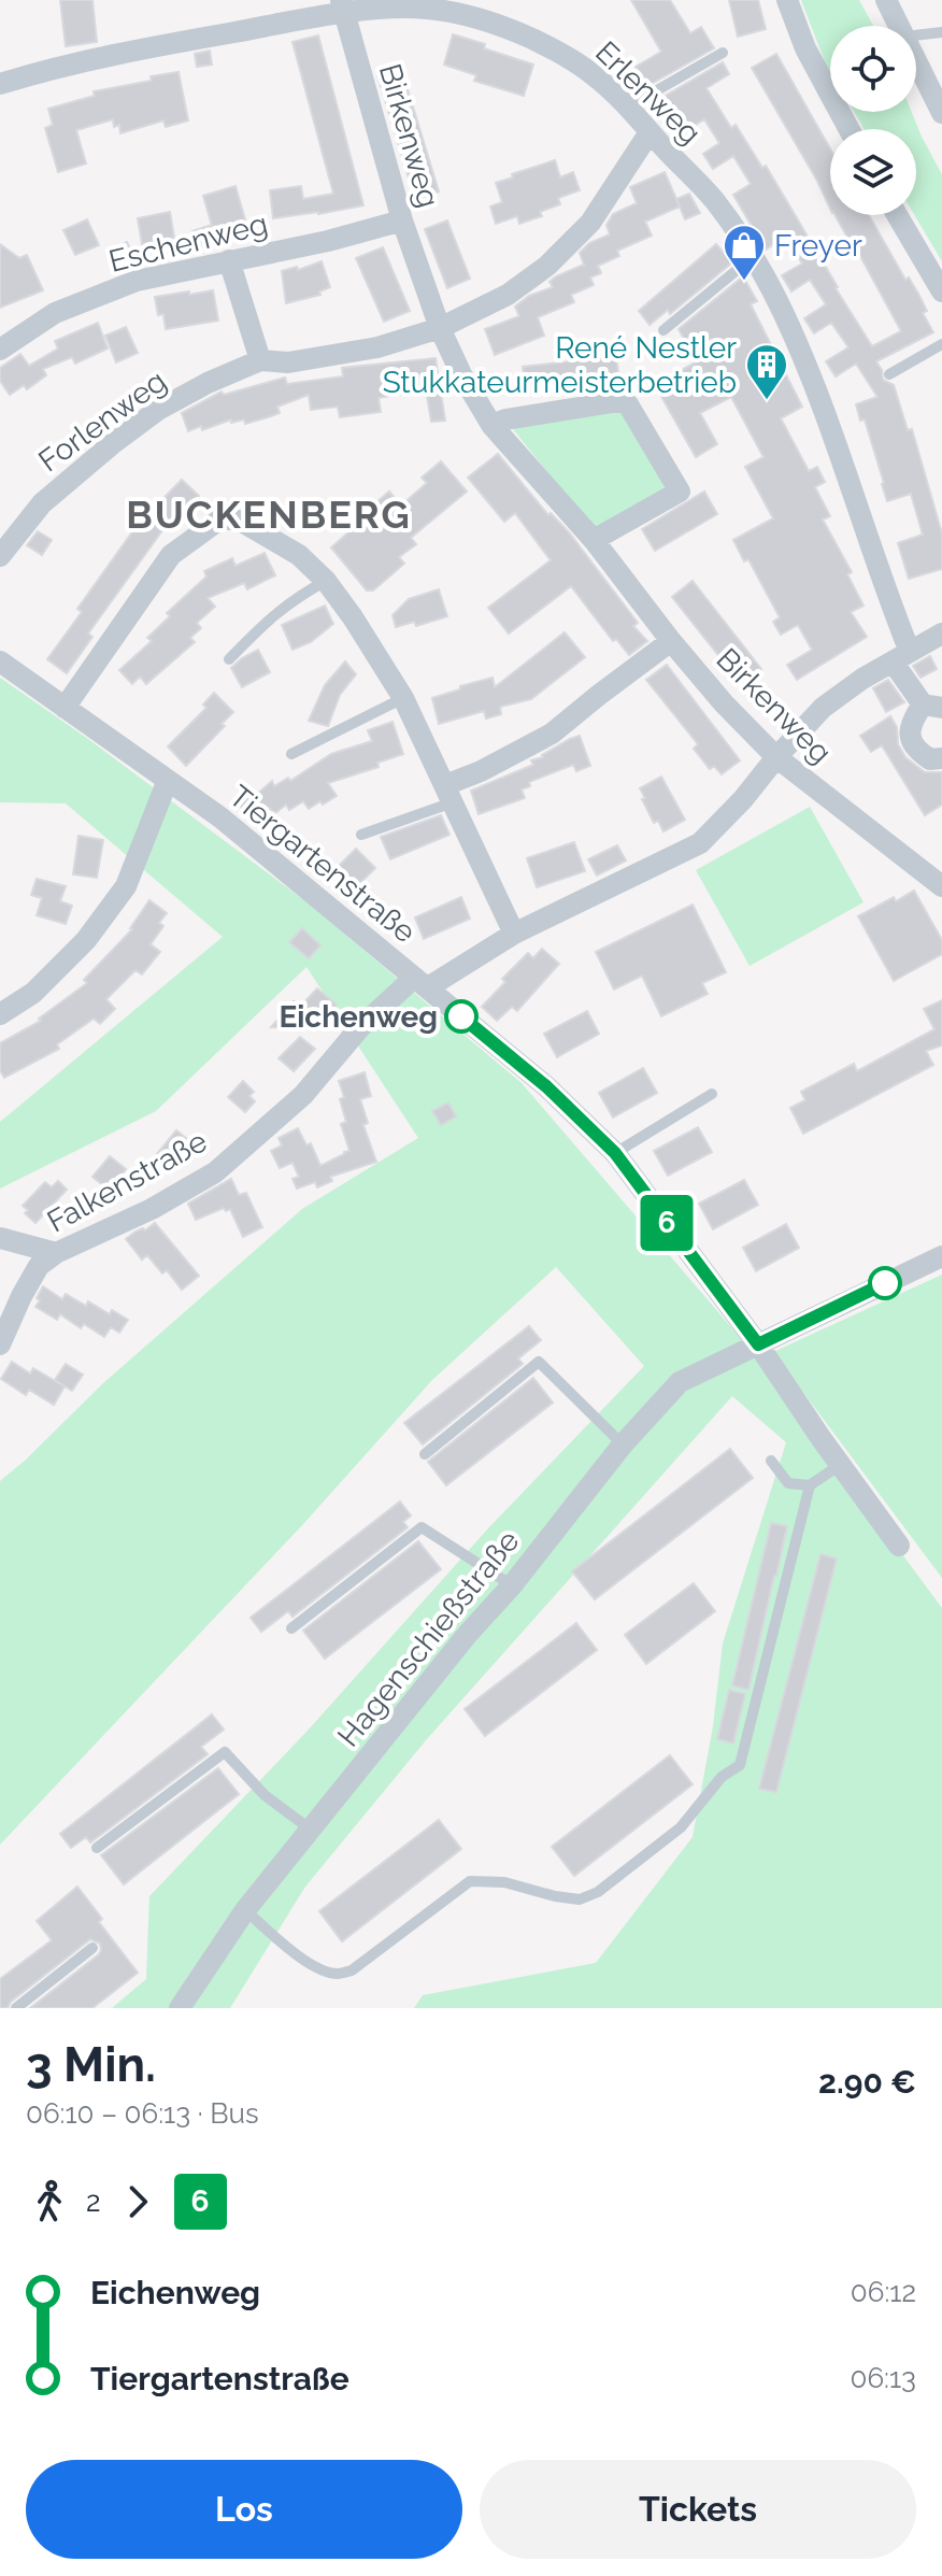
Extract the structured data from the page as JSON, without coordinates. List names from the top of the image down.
{
  "streets": {
    "street": [
      "Erlenweg",
      "Birkenweg",
      "Eschenweg",
      "Forlenweg",
      "Tiergartenstraße",
      "Falkenstraße",
      "Hagenschießstraße"
    ]
  },
  "crossings": [
    ["Erlenweg", "Birkenweg"],
    ["Erlenweg", "Forlenweg"],
    ["Birkenweg", "Eschenweg"],
    ["Birkenweg", "Forlenweg"],
    ["Tiergartenstraße", "Falkenstraße"],
    ["Tiergartenstraße", "Hagenschießstraße"]
  ],
  "districts": ["BUCKENBERG"],
  "places": {
    "shop": ["Freyer"],
    "building": ["René Nestler Stukkateurmeisterbetrieb"],
    "other": ["Eichenweg"]
  },
  "lines": ["bus line 6"],
  "page": {
    "on_map": "6",
    "heading": ["3 Min.", "06:10 – 06:13 · Bus", "2.90 €"],
    "legs": ["2", "6"],
    "list": [
      {
        "name": "Eichenweg",
        "value": "06:12"
      },
      {
        "name": "Tiergartenstraße",
        "value": "06:13"
      }
    ],
    "buttons": ["Los", "Tickets"]
  }
}
